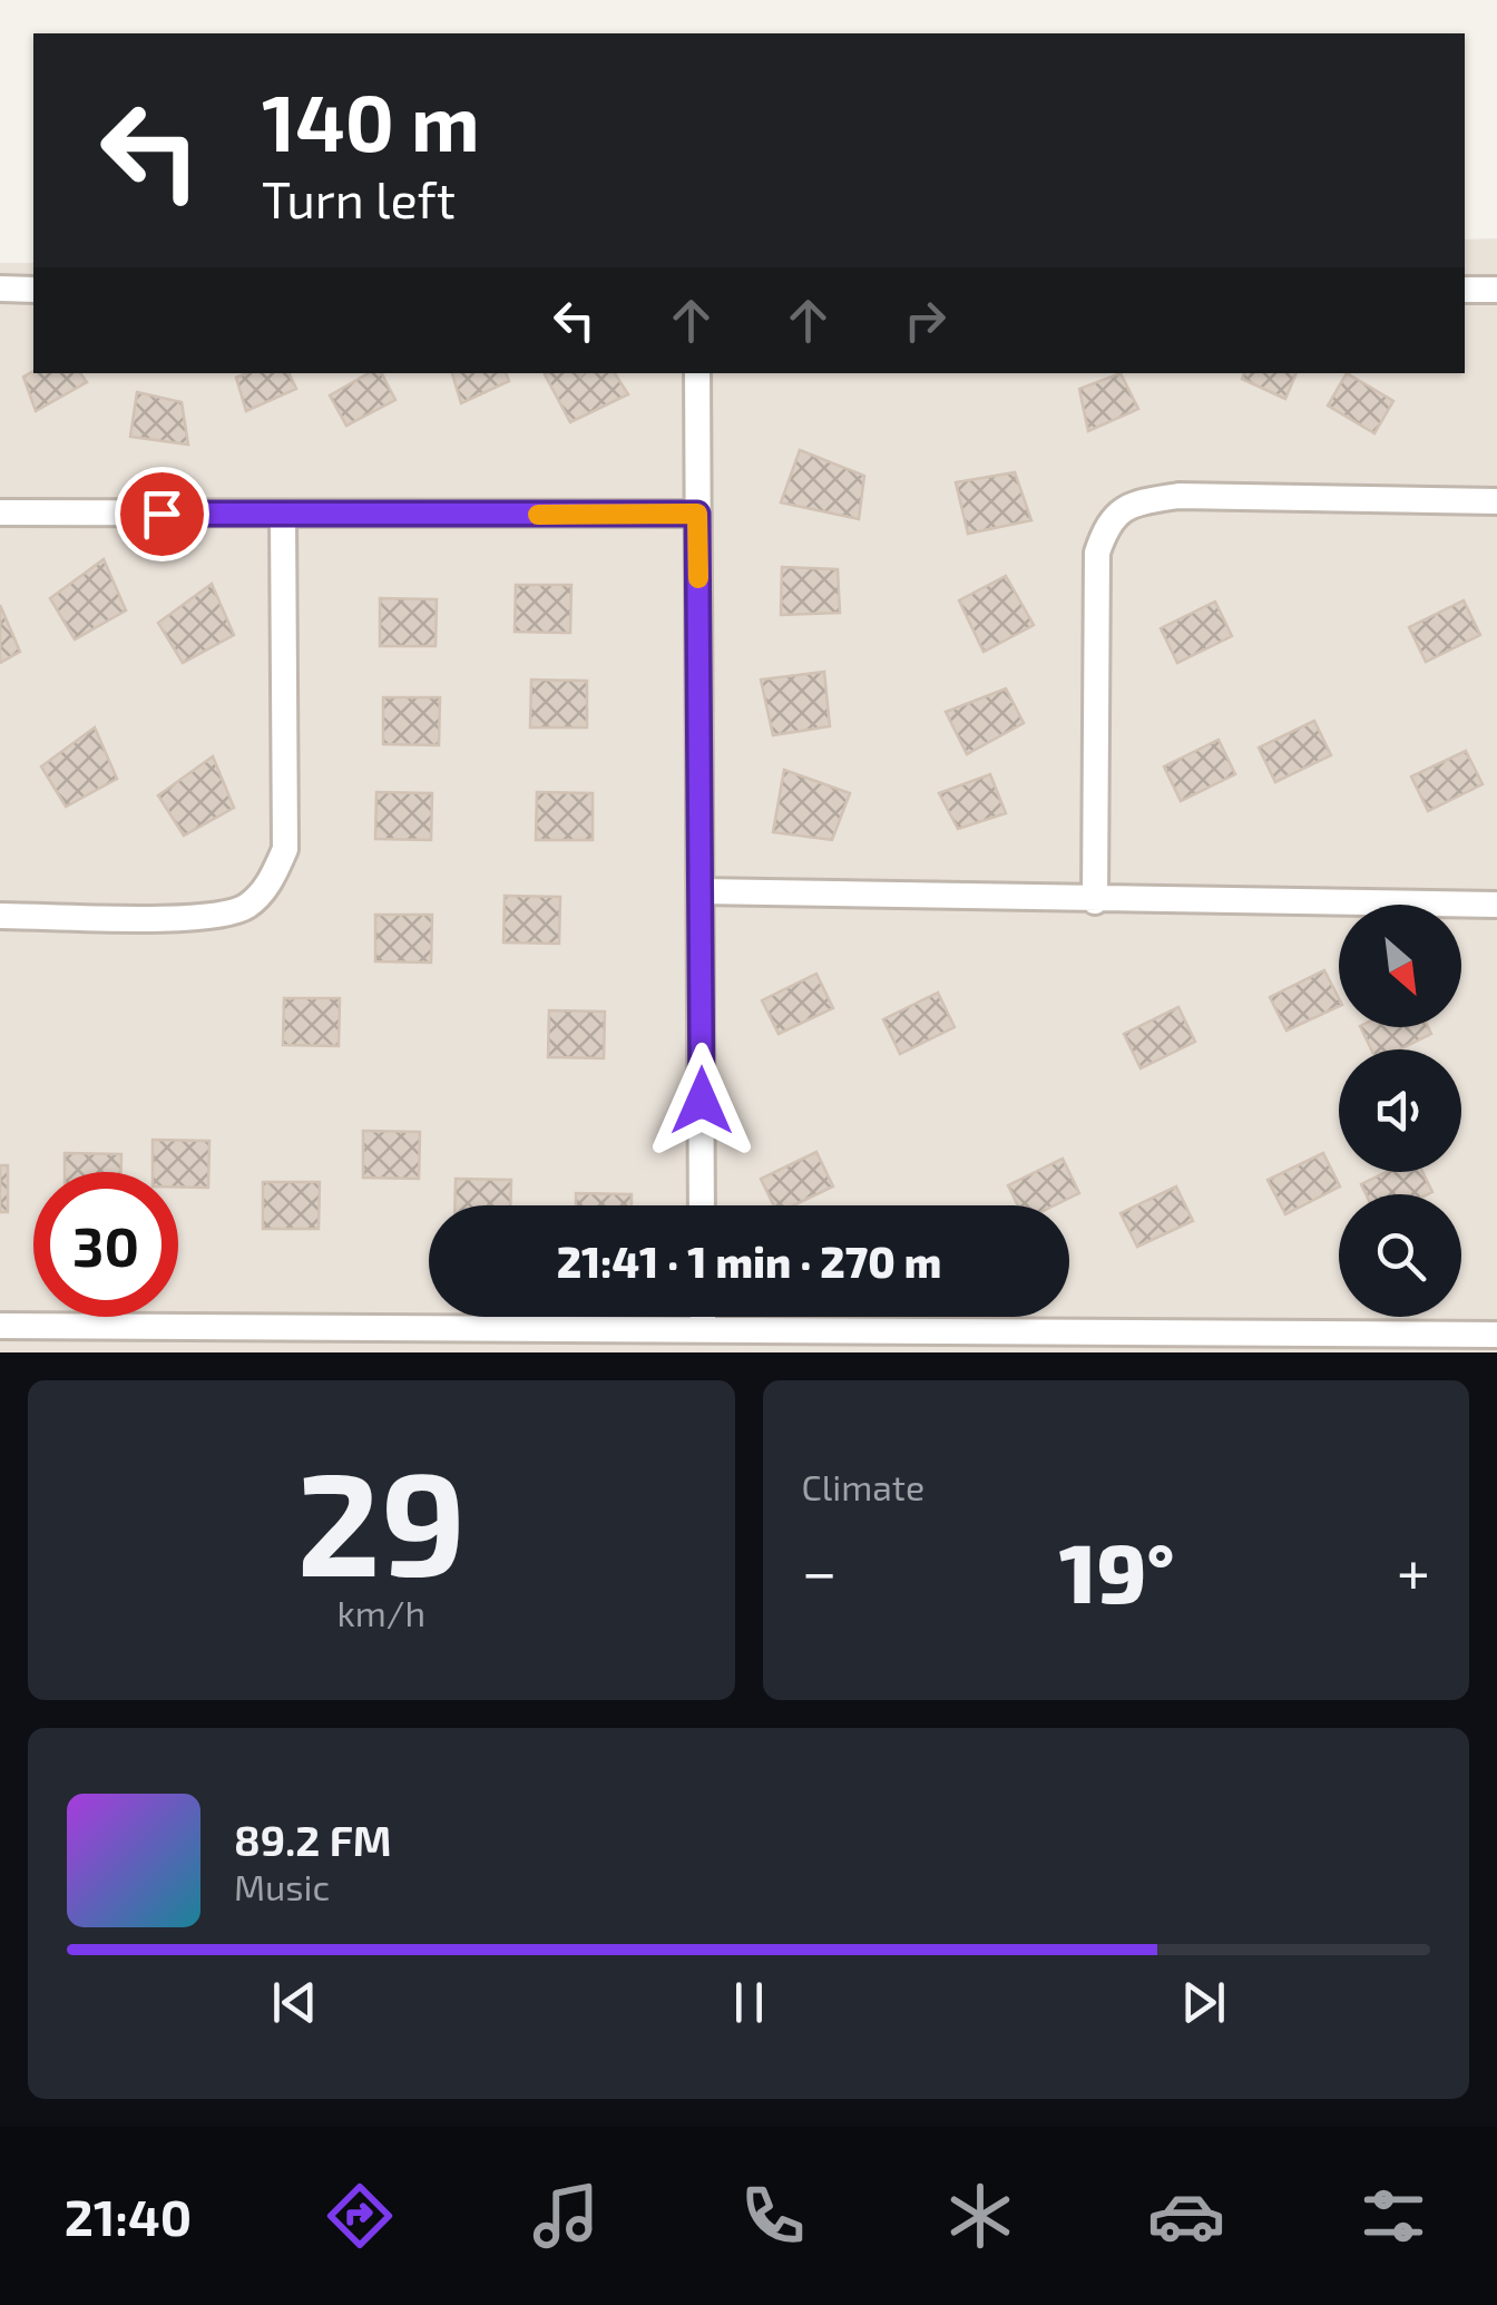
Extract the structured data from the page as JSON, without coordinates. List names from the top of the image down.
{
  "north": "bottom right",
  "page": {
    "turn": ["140 m", "Turn left"],
    "limit": "30",
    "trip": "21:41 · 1 min · 270 m",
    "tile": [
      ["29", "km/h"],
      "Climate"
    ],
    "heat": ["−", "19°", "+"],
    "song": ["89.2 FM", "Music"],
    "tabs": "21:40"
  }
}
